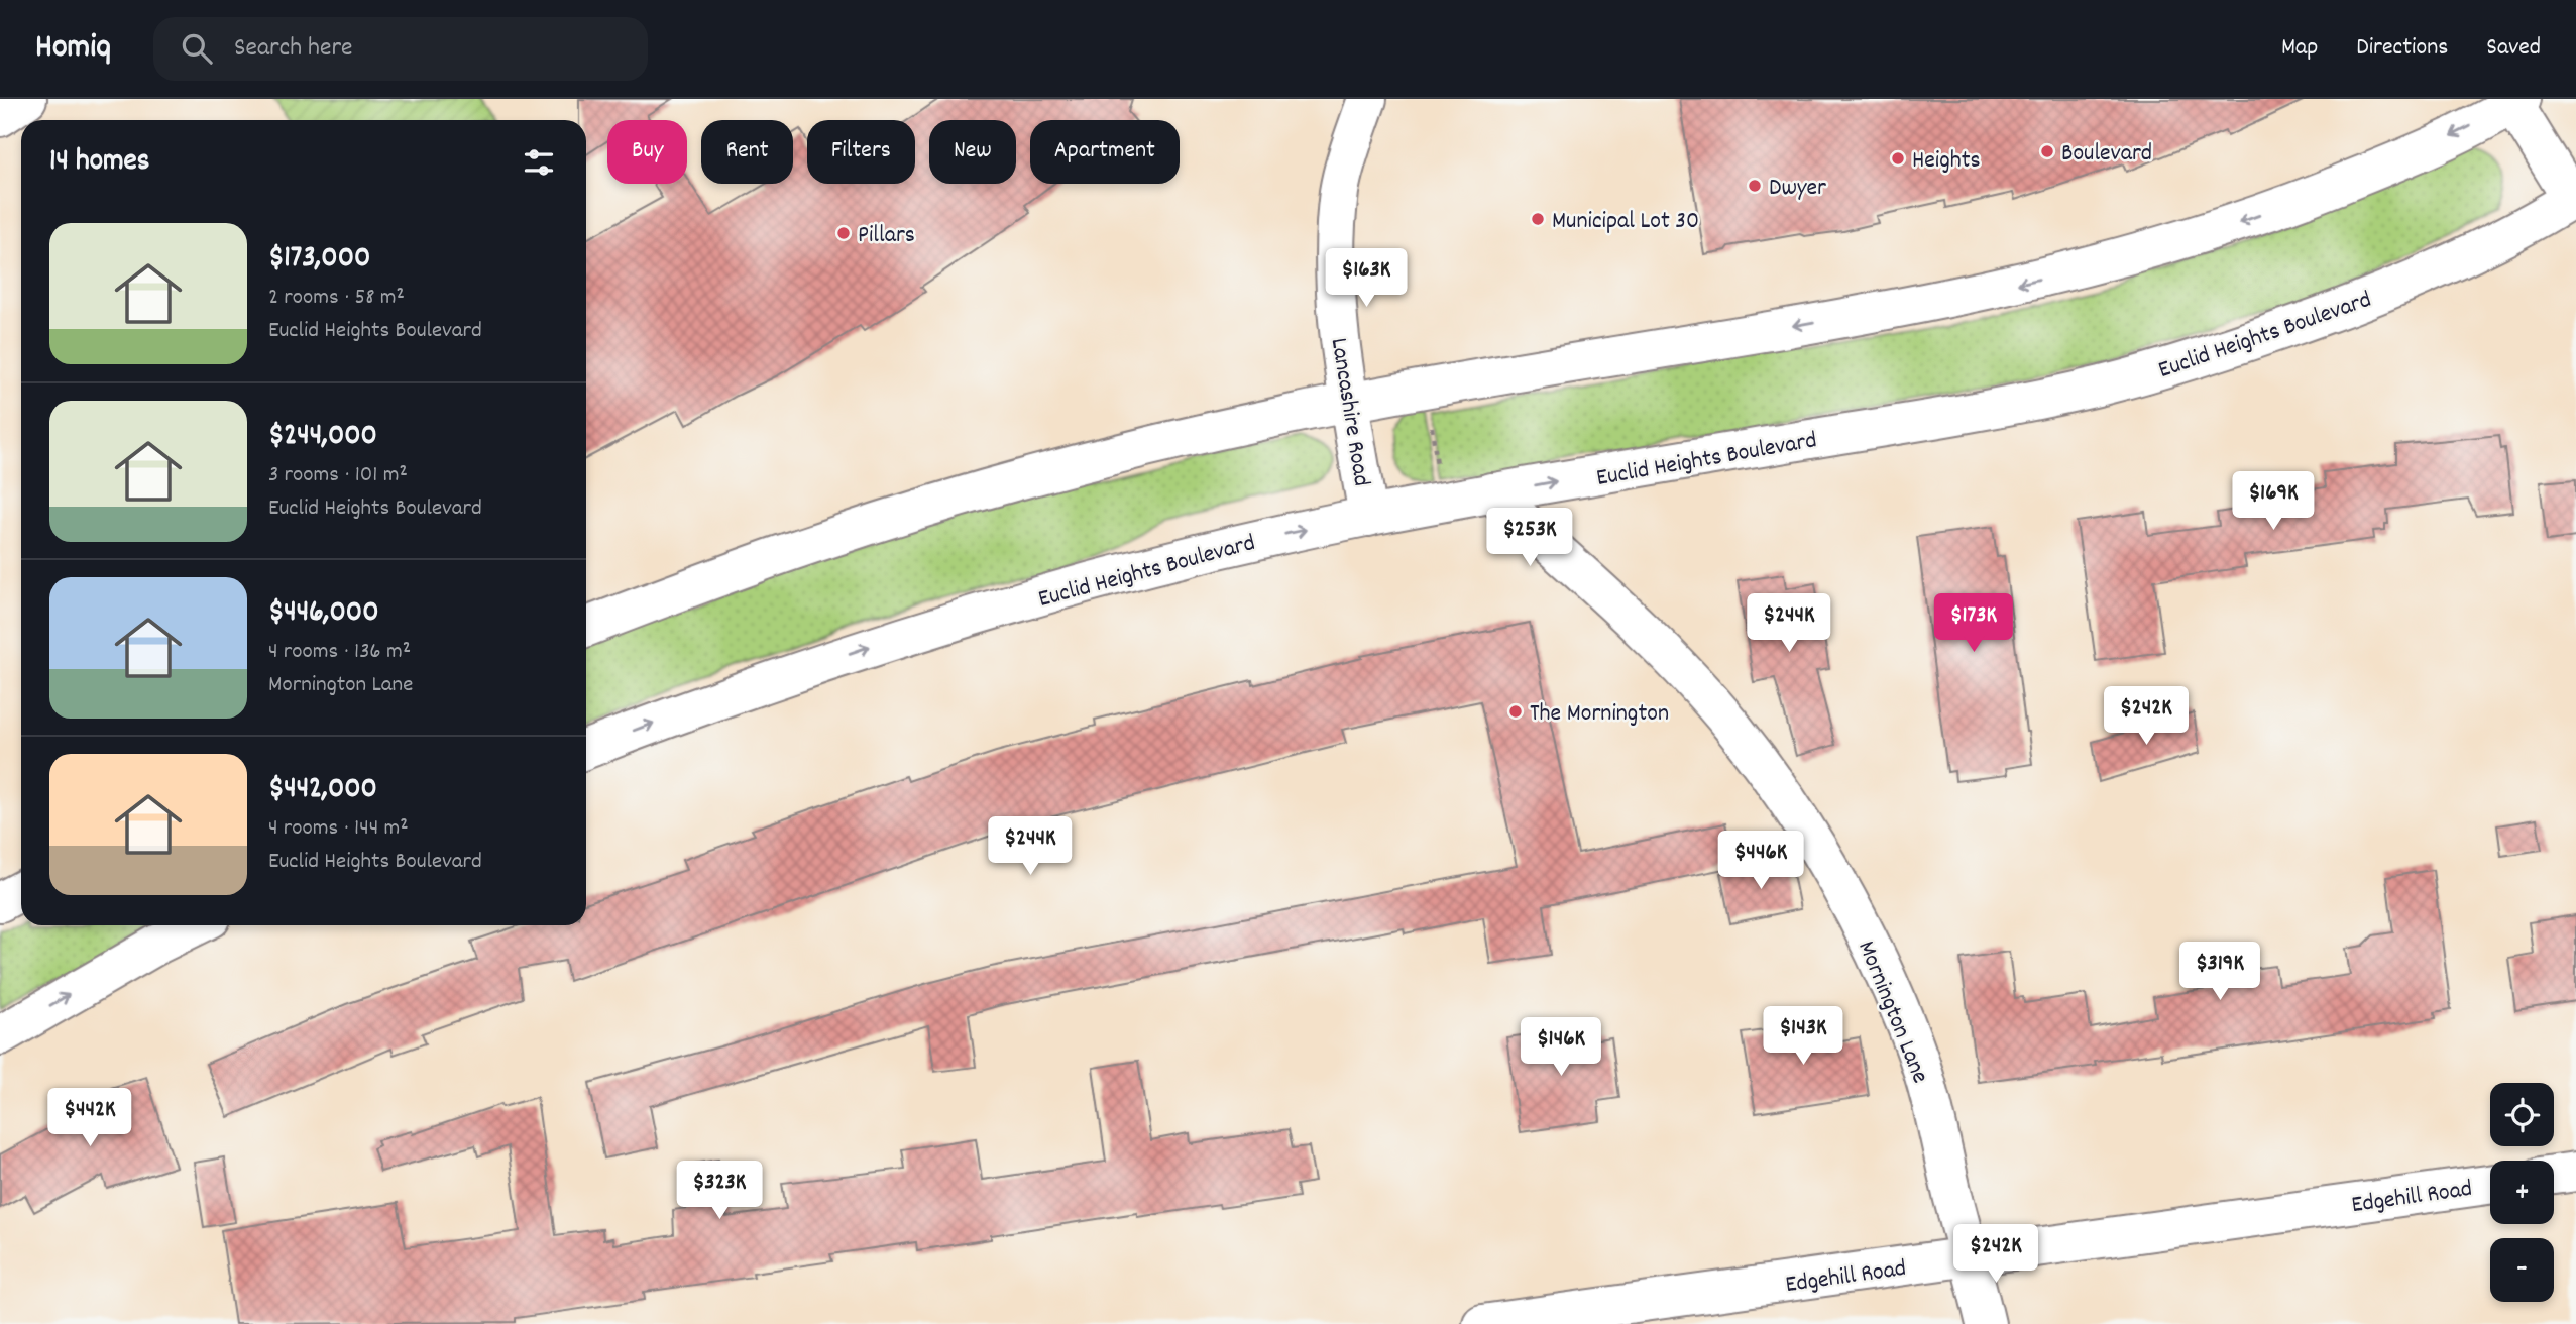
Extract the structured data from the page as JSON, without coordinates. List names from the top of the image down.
{
  "streets": {
    "main road": [
      "Euclid Heights Boulevard",
      "Lancashire Road",
      "Mornington Lane",
      "Edgehill Road"
    ]
  },
  "crossings": [
    ["Euclid Heights Boulevard", "Lancashire Road"],
    ["Euclid Heights Boulevard", "Mornington Lane"],
    ["Mornington Lane", "Edgehill Road"]
  ],
  "places": [
    "Boulevard",
    "Heights",
    "Dwyer",
    "Municipal Lot 30",
    "Pillars",
    "The Mornington"
  ],
  "page": {
    "header": "Homiq",
    "search": "Search here",
    "nav": ["Map", "Directions", "Saved"],
    "chip": [
      "Buy",
      "Rent",
      "Filters",
      "New",
      "Apartment"
    ],
    "heading": "14 homes",
    "list": [
      {
        "name": "$173,000",
        "note": "2 rooms · 58 m² · Euclid Heights Boulevard"
      },
      {
        "name": "$244,000",
        "note": "3 rooms · 101 m² · Euclid Heights Boulevard"
      },
      {
        "name": "$446,000",
        "note": "4 rooms · 136 m² · Mornington Lane"
      },
      {
        "name": "$442,000",
        "note": "4 rooms · 144 m² · Euclid Heights Boulevard"
      }
    ],
    "price": [
      "$163K",
      "$169K",
      "$253K",
      "$244K",
      "$173K",
      "$242K",
      "$244K",
      "$446K",
      "$319K",
      "$143K",
      "$146K",
      "$442K",
      "$323K",
      "$242K"
    ],
    "map_buttons": ["+", "−"]
  }
}
